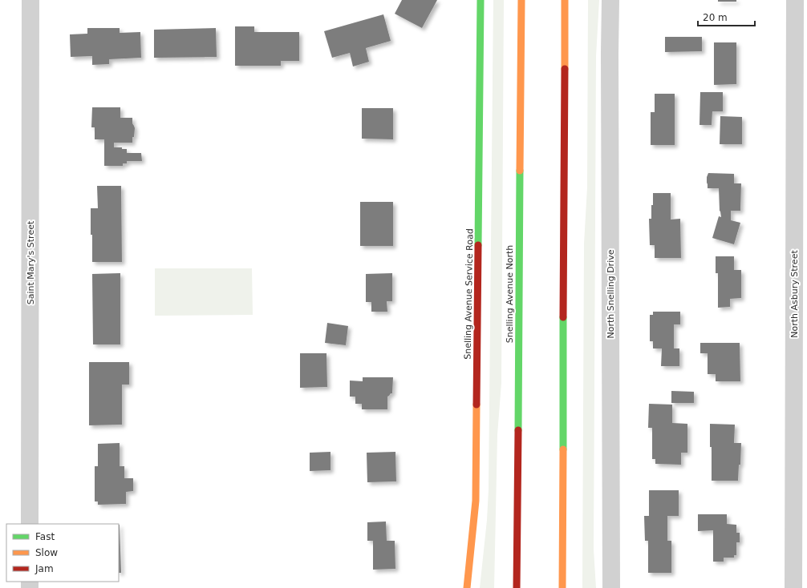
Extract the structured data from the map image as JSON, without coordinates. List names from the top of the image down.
{
  "streets": {
    "main road": ["Snelling Avenue Service Road", "Snelling Avenue North"],
    "street": ["Saint Mary's Street", "North Snelling Drive", "North Asbury Street"]
  },
  "legend": ["Fast", "Slow", "Jam"],
  "scale_bar": "20 m"
}
